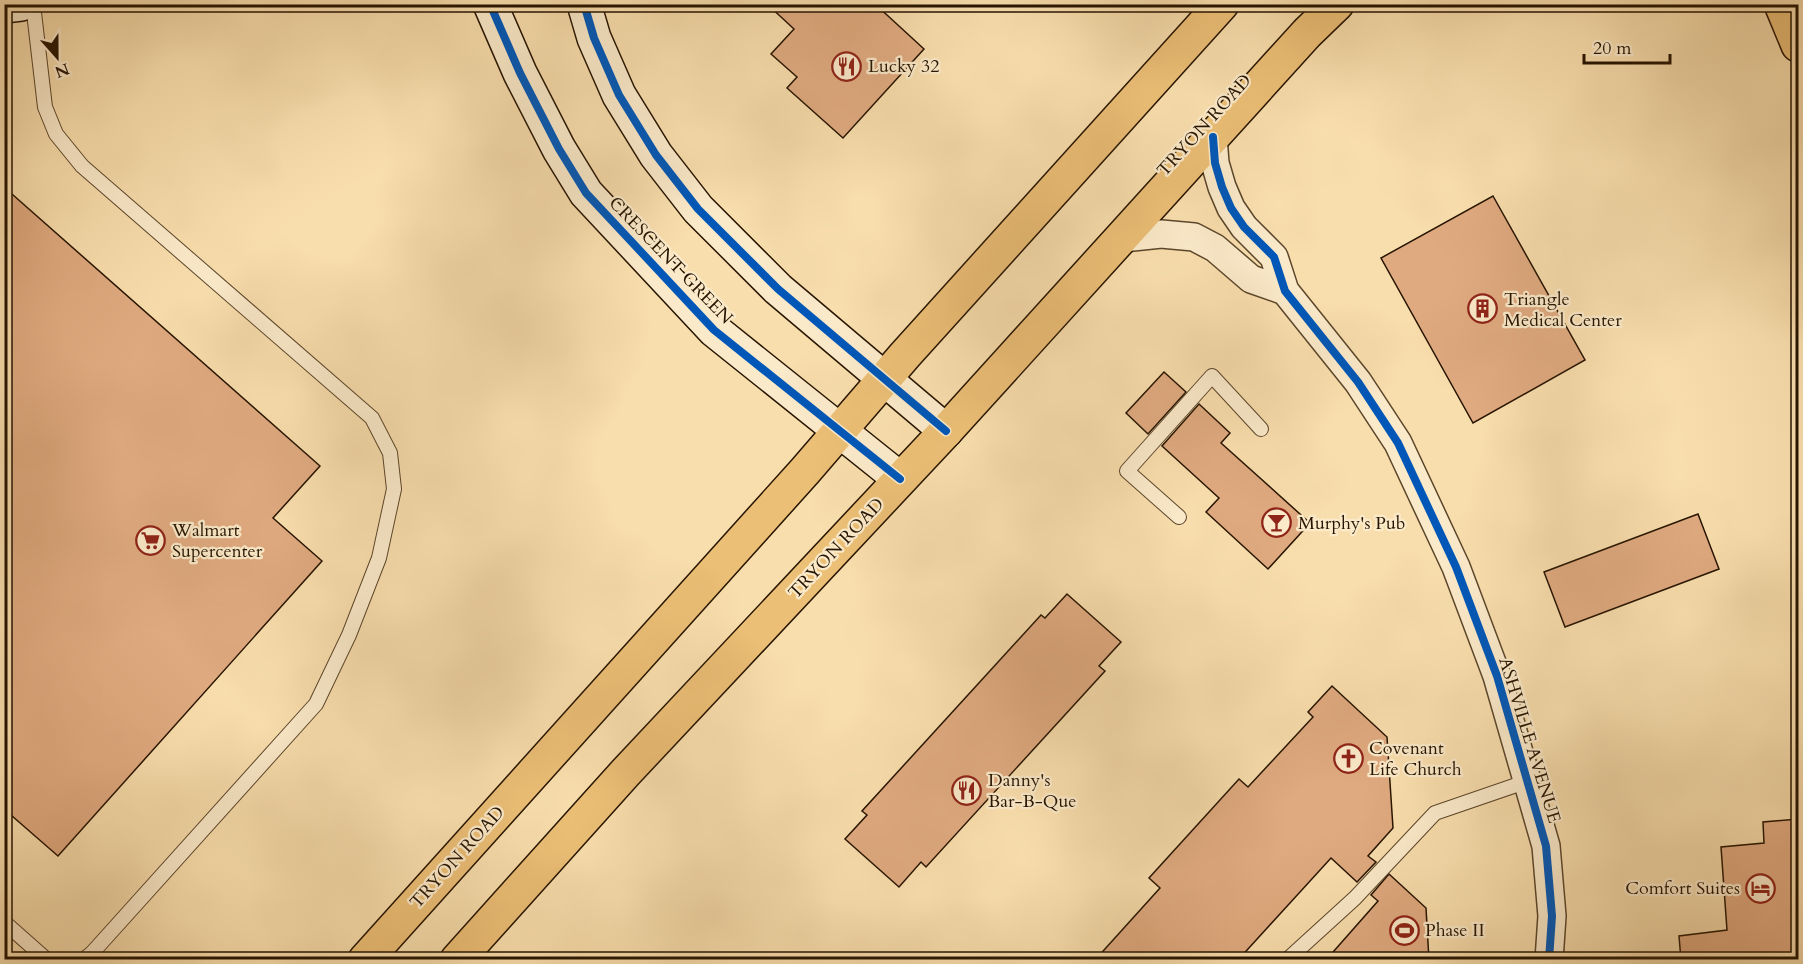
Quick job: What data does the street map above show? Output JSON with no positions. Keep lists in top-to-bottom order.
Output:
{
  "streets": {
    "main road": ["TRYON ROAD"],
    "street": ["CRESCENT GREEN", "ASHVILLE AVENUE"]
  },
  "crossings": [
    ["TRYON ROAD", "CRESCENT GREEN"],
    ["TRYON ROAD", "ASHVILLE AVENUE"]
  ],
  "places": {
    "restaurant": ["Lucky 32", "Danny's Bar-B-Que"],
    "building": ["Triangle Medical Center"],
    "bar": ["Murphy's Pub"],
    "supermarket": ["Walmart Supercenter"],
    "church": ["Covenant Life Church"],
    "hotel": ["Comfort Suites"],
    "sports": ["Phase II"]
  },
  "scale_bar": "20 m",
  "north": "bottom"
}
